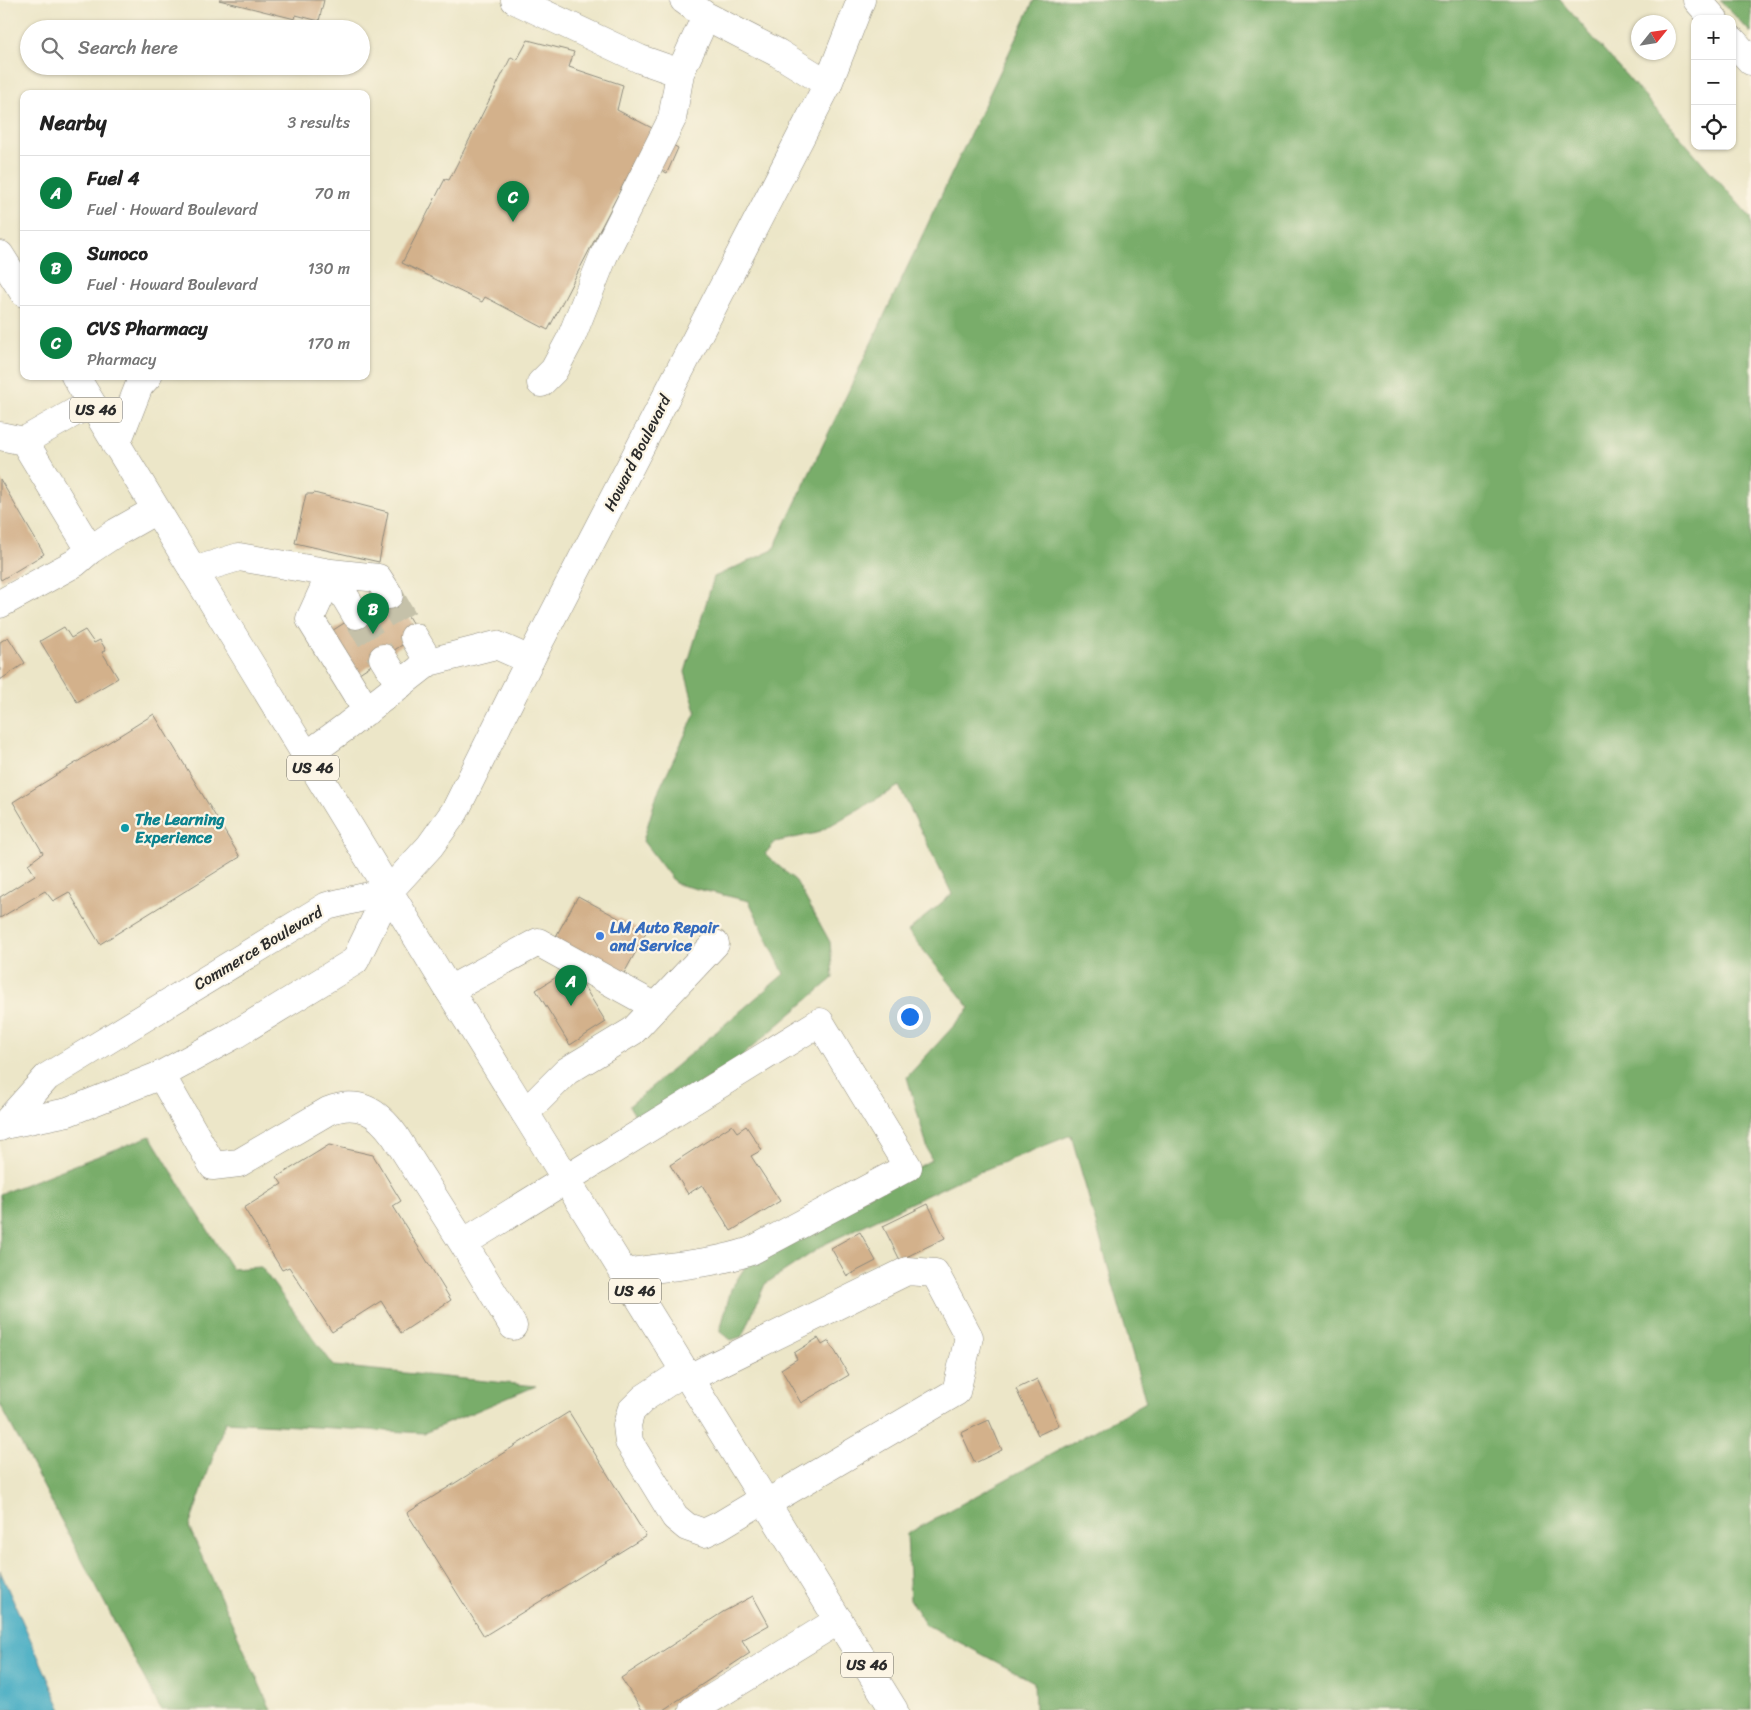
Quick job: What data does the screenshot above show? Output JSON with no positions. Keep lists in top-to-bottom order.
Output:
{
  "streets": {
    "main road": ["US 46", "Howard Boulevard", "Commerce Boulevard"]
  },
  "crossings": [
    ["US 46", "Howard Boulevard"],
    ["US 46", "Commerce Boulevard"],
    ["Howard Boulevard", "Commerce Boulevard"]
  ],
  "places": ["The Learning Experience", "LM Auto Repair and Service"],
  "north": "top right",
  "page": {
    "map_buttons": ["+", "−"],
    "search": "Search here",
    "heading": ["Nearby", "3 results"],
    "list": [
      {
        "mark": "A",
        "name": "Fuel 4",
        "note": "Fuel · Howard Boulevard",
        "value": "70 m"
      },
      {
        "mark": "B",
        "name": "Sunoco",
        "note": "Fuel · Howard Boulevard",
        "value": "130 m"
      },
      {
        "mark": "C",
        "name": "CVS Pharmacy",
        "note": "Pharmacy",
        "value": "170 m"
      }
    ],
    "pins": ["C", "B", "A"]
  }
}
